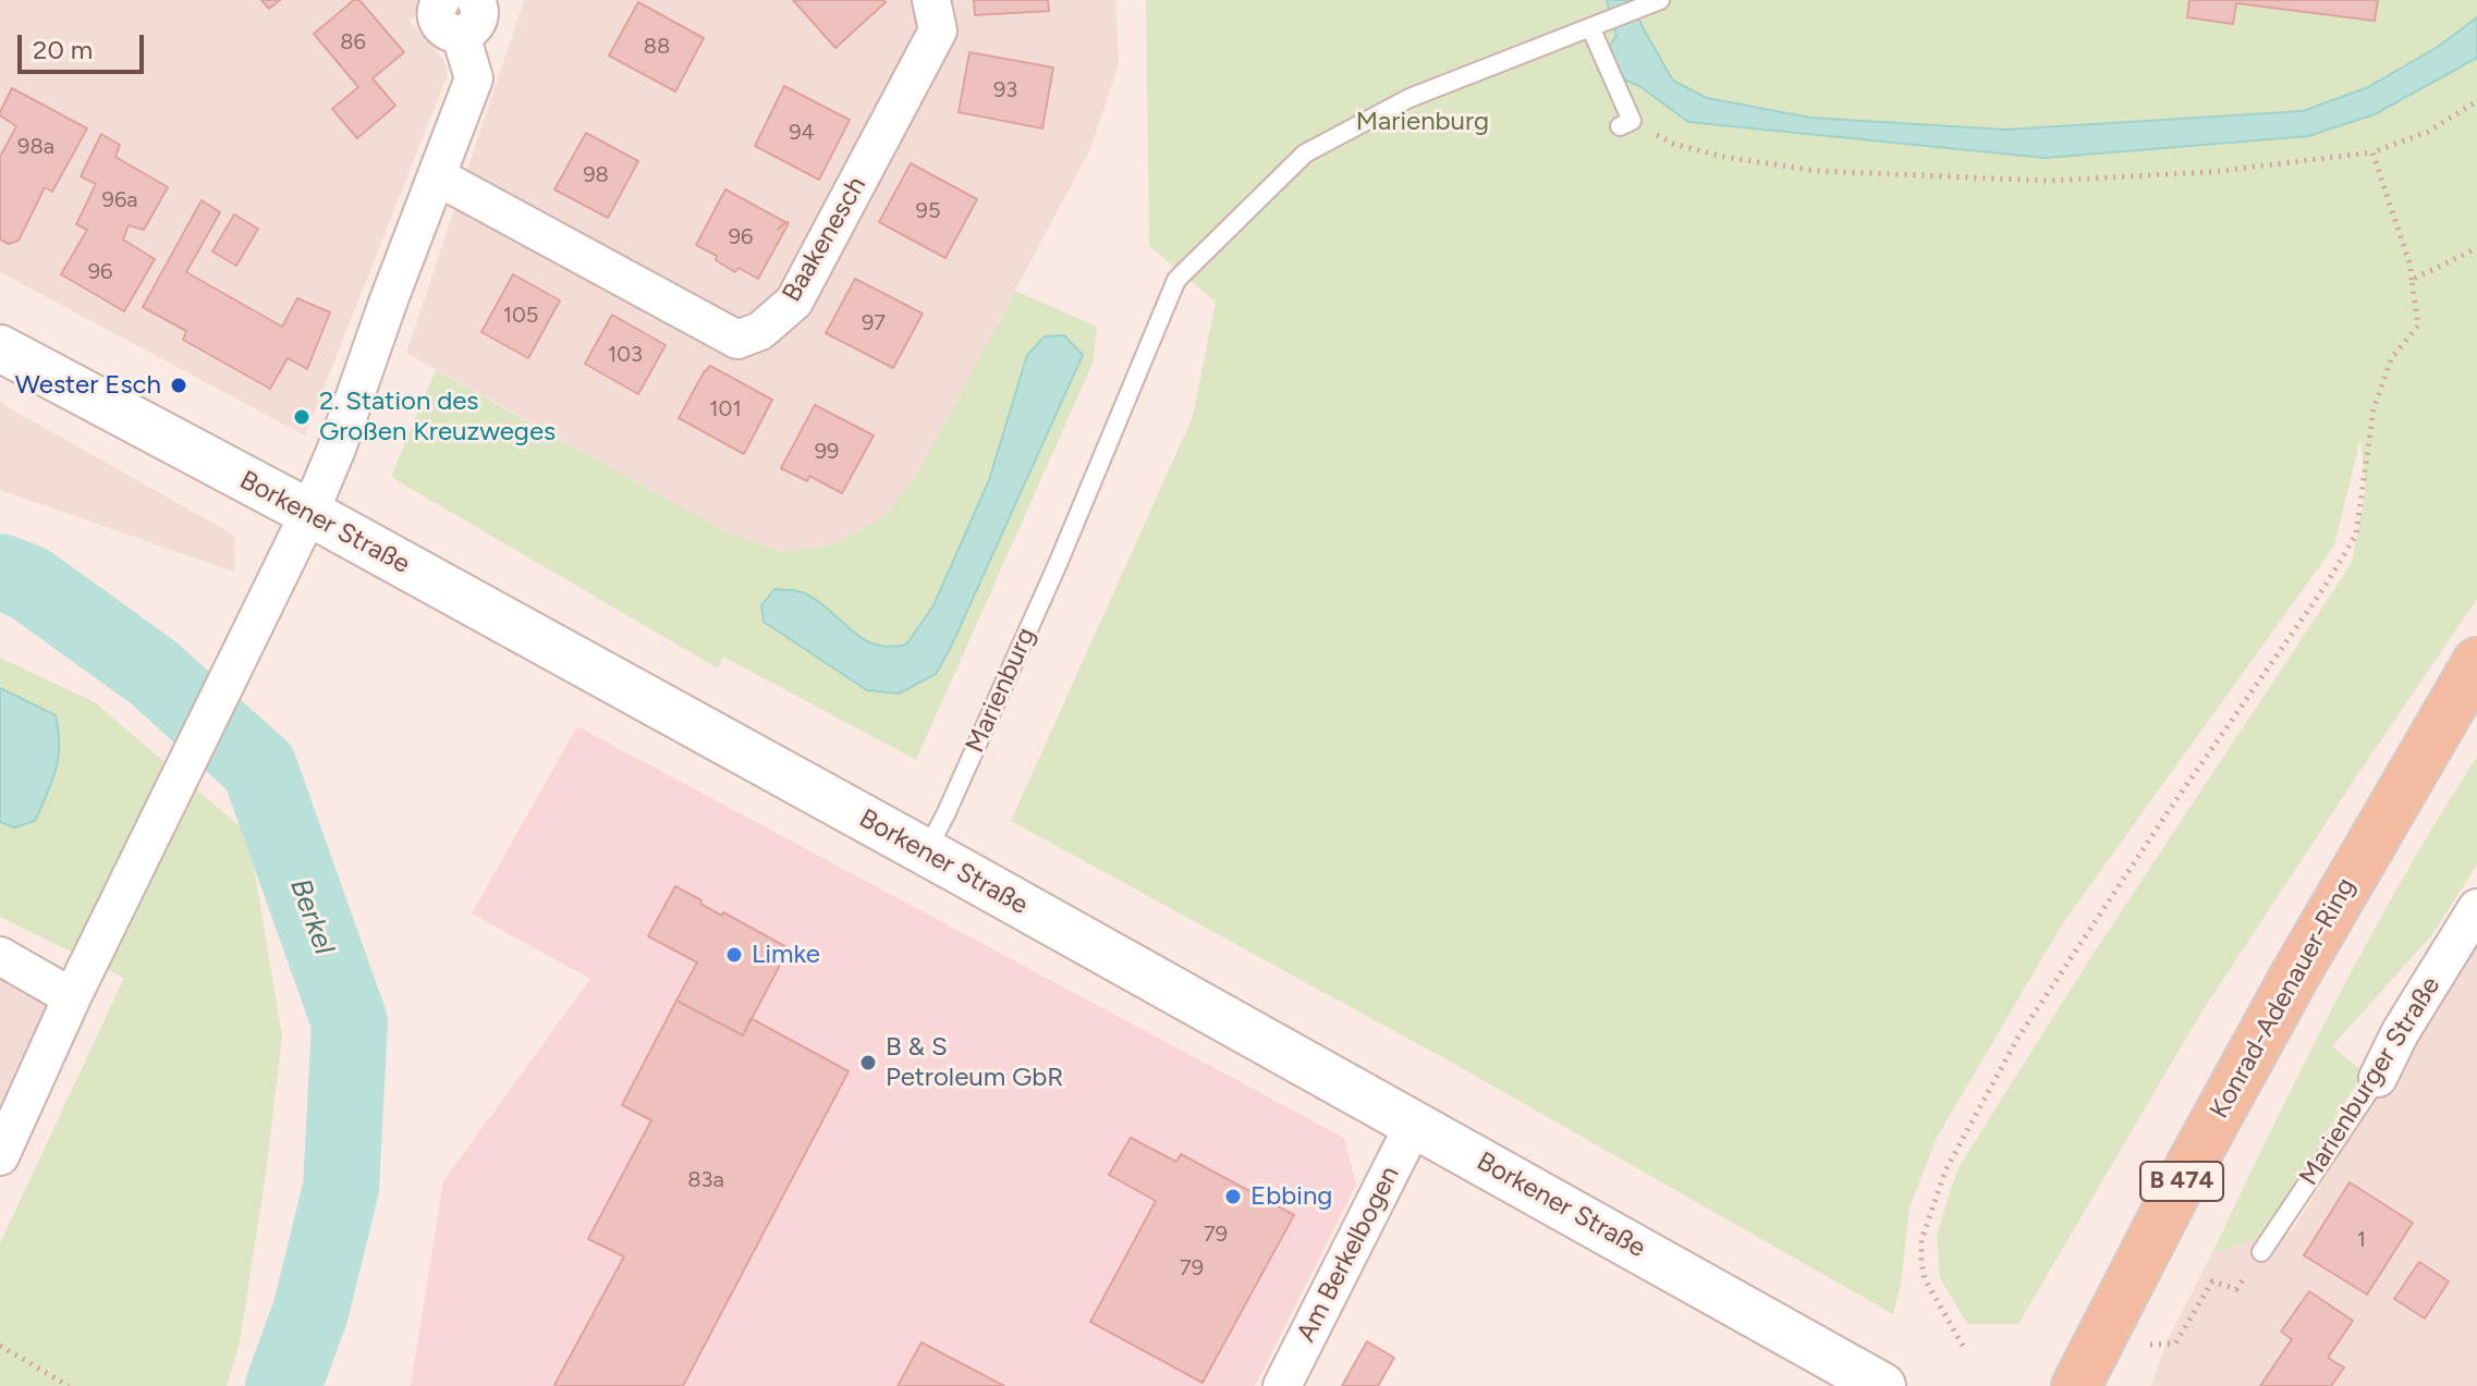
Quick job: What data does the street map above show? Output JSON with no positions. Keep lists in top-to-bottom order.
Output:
{
  "streets": {
    "main road": ["Konrad-Adenauer-Ring", "B 474"],
    "street": [
      "Baakenesch",
      "Borkener Straße",
      "Marienburger Straße",
      "Am Berkelbogen"
    ],
    "lane": ["Marienburg"]
  },
  "crossings": [
    ["Borkener Straße", "Marienburg"],
    ["Borkener Straße", "Am Berkelbogen"]
  ],
  "water": ["Berkel"],
  "parks": ["Marienburg"],
  "places": [
    "Wester Esch",
    "2. Station des Großen Kreuzweges",
    "Limke",
    "B & S Petroleum GbR",
    "Ebbing"
  ],
  "house_numbers": [
    "86",
    "88",
    "93",
    "94",
    "98a",
    "98",
    "96a",
    "95",
    "96",
    "96",
    "105",
    "97",
    "103",
    "101",
    "99",
    "83a",
    "79",
    "1",
    "79"
  ],
  "scale_bar": "20 m"
}
